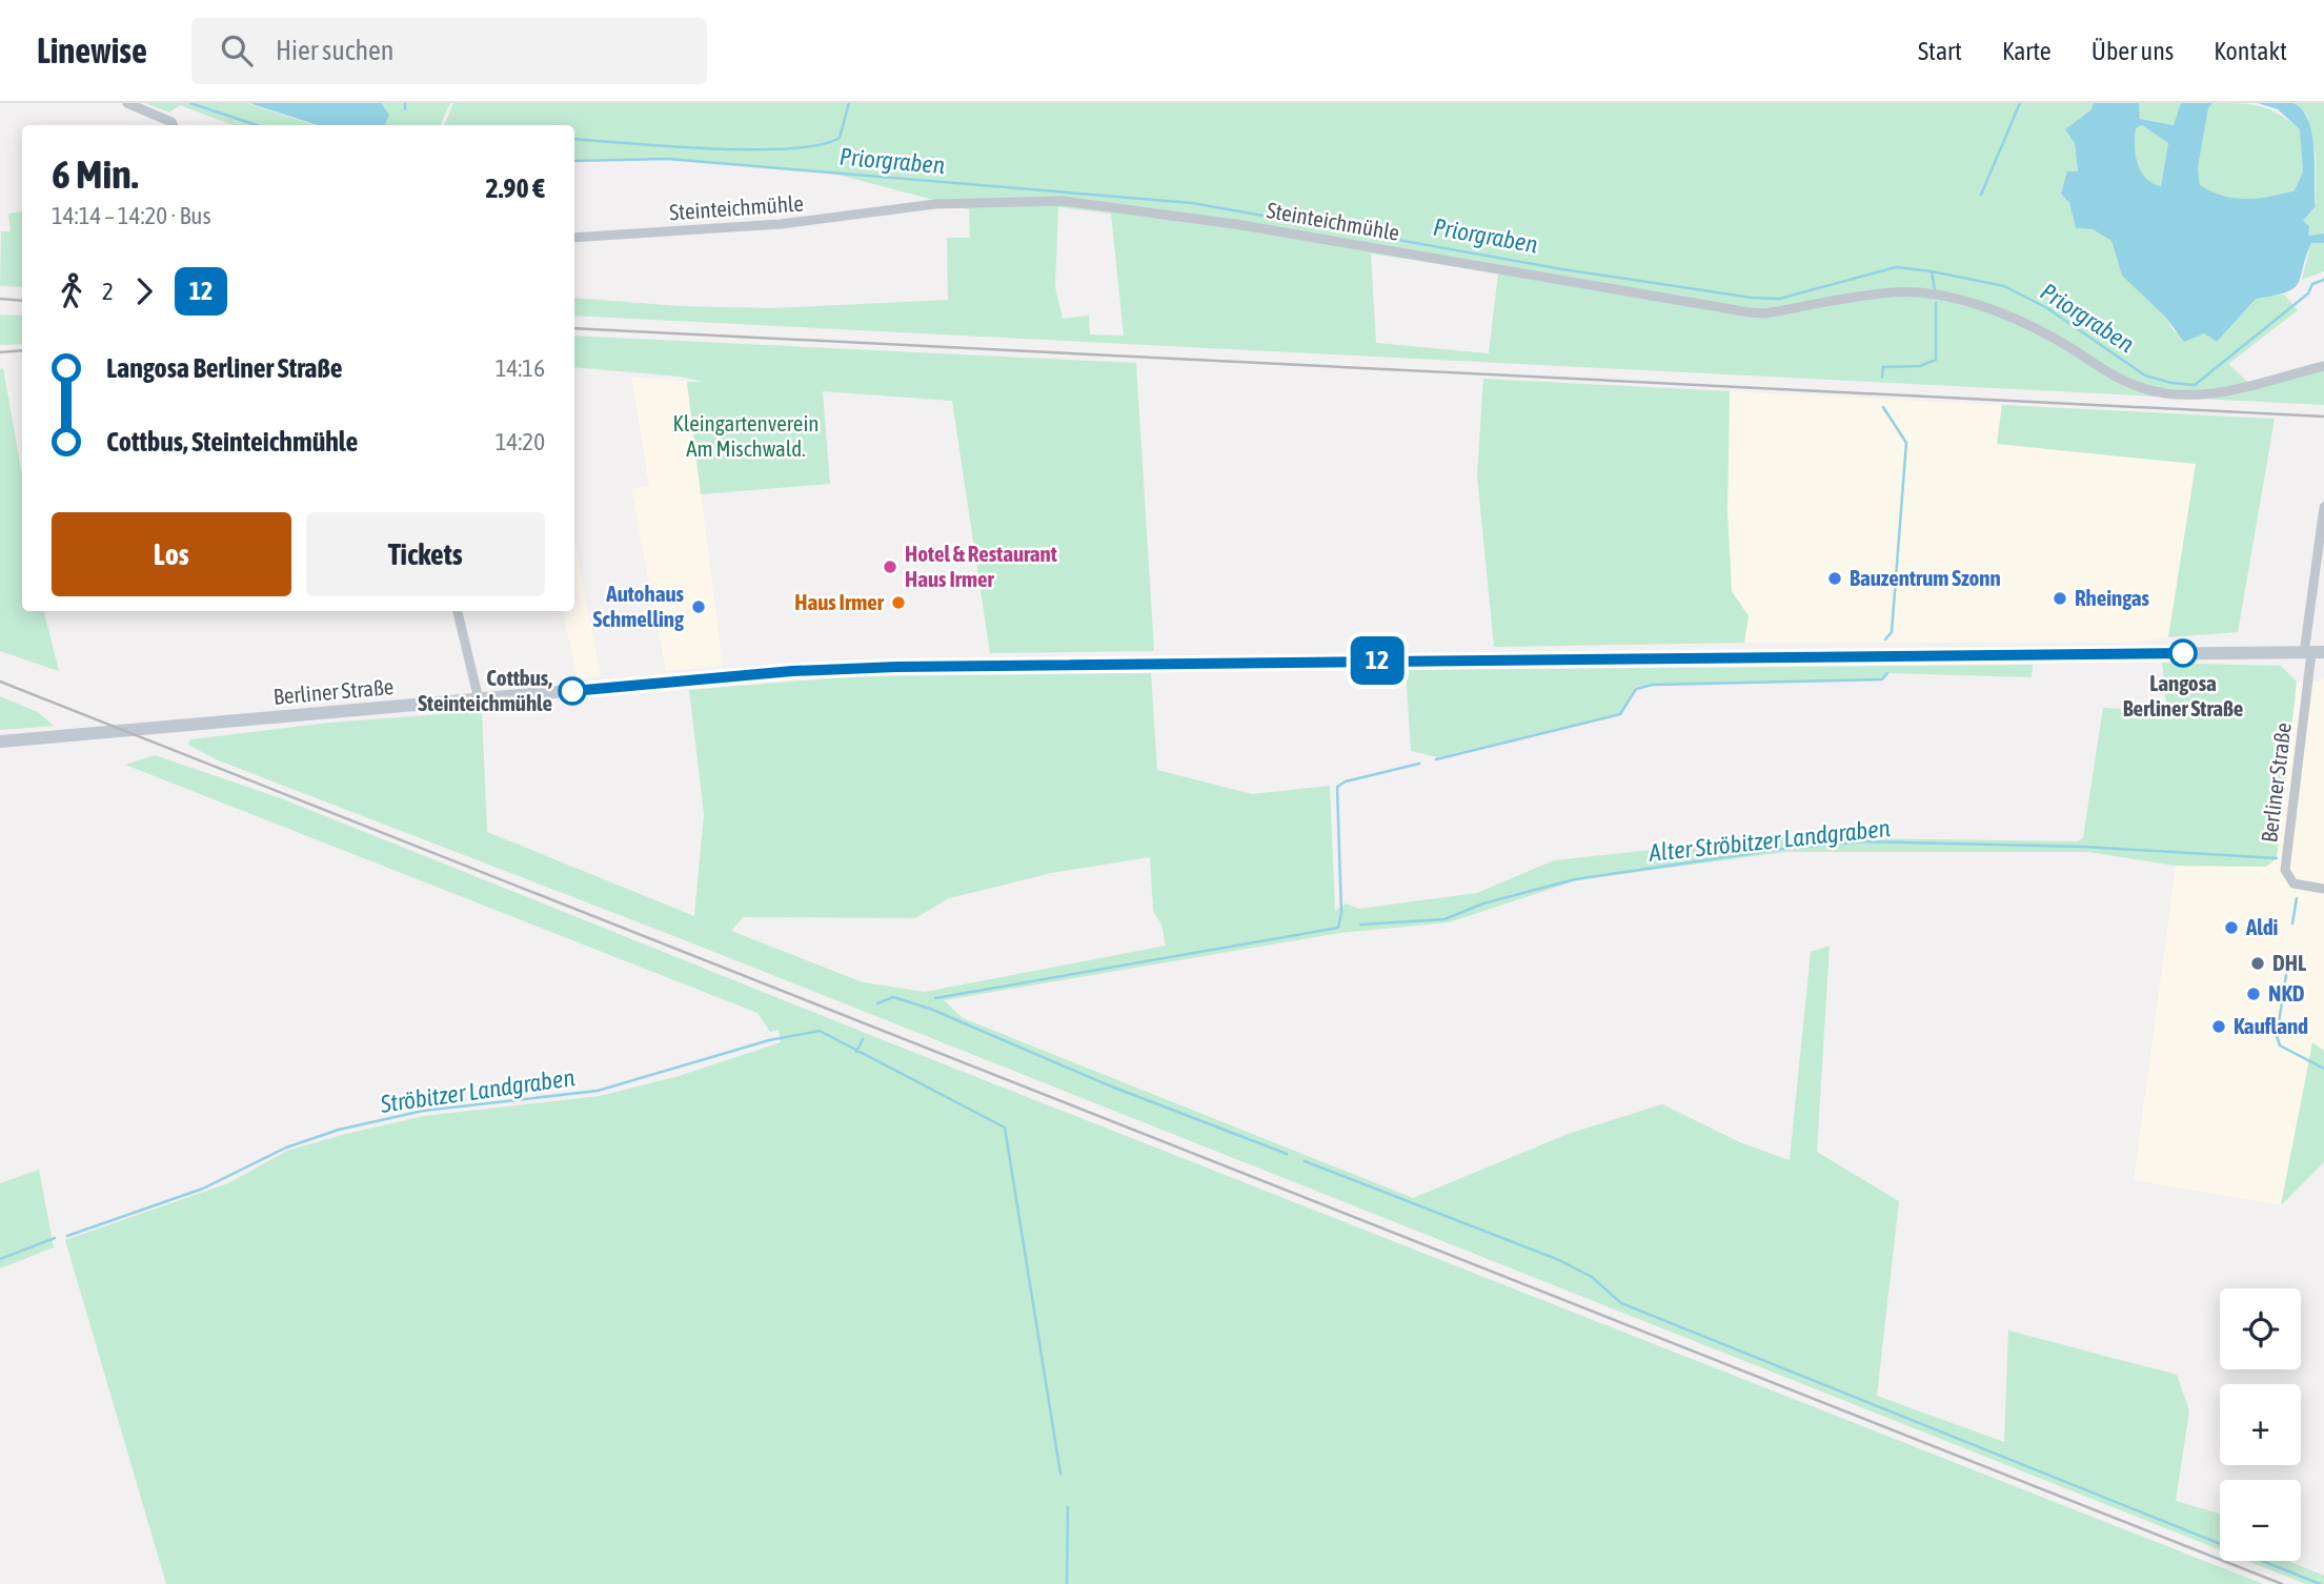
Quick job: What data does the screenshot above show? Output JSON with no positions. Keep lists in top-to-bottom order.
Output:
{
  "streets": {
    "main road": ["Berliner Straße"],
    "street": ["Steinteichmühle"]
  },
  "water": ["Priorgraben", "Alter Ströbitzer Landgraben", "Ströbitzer Landgraben"],
  "parks": ["Kleingartenverein Am Mischwald."],
  "places": [
    "Hotel & Restaurant Haus Irmer",
    "Bauzentrum Szonn",
    "Rheingas",
    "Haus Irmer",
    "Autohaus Schmelling",
    "Langosa Berliner Straße",
    "Cottbus, Steinteichmühle",
    "Aldi",
    "DHL",
    "NKD",
    "Kaufland"
  ],
  "lines": ["bus line 12"],
  "page": {
    "header": "Linewise",
    "search": "Hier suchen",
    "nav": [
      "Start",
      "Karte",
      "Über uns",
      "Kontakt"
    ],
    "on_map": "12",
    "heading": ["6 Min.", "14:14 – 14:20 · Bus", "2.90 €"],
    "legs": ["2", "12"],
    "list": [
      {
        "name": "Langosa Berliner Straße",
        "value": "14:16"
      },
      {
        "name": "Cottbus, Steinteichmühle",
        "value": "14:20"
      }
    ],
    "buttons": ["Los", "Tickets"],
    "map_buttons": ["+", "−"]
  }
}
